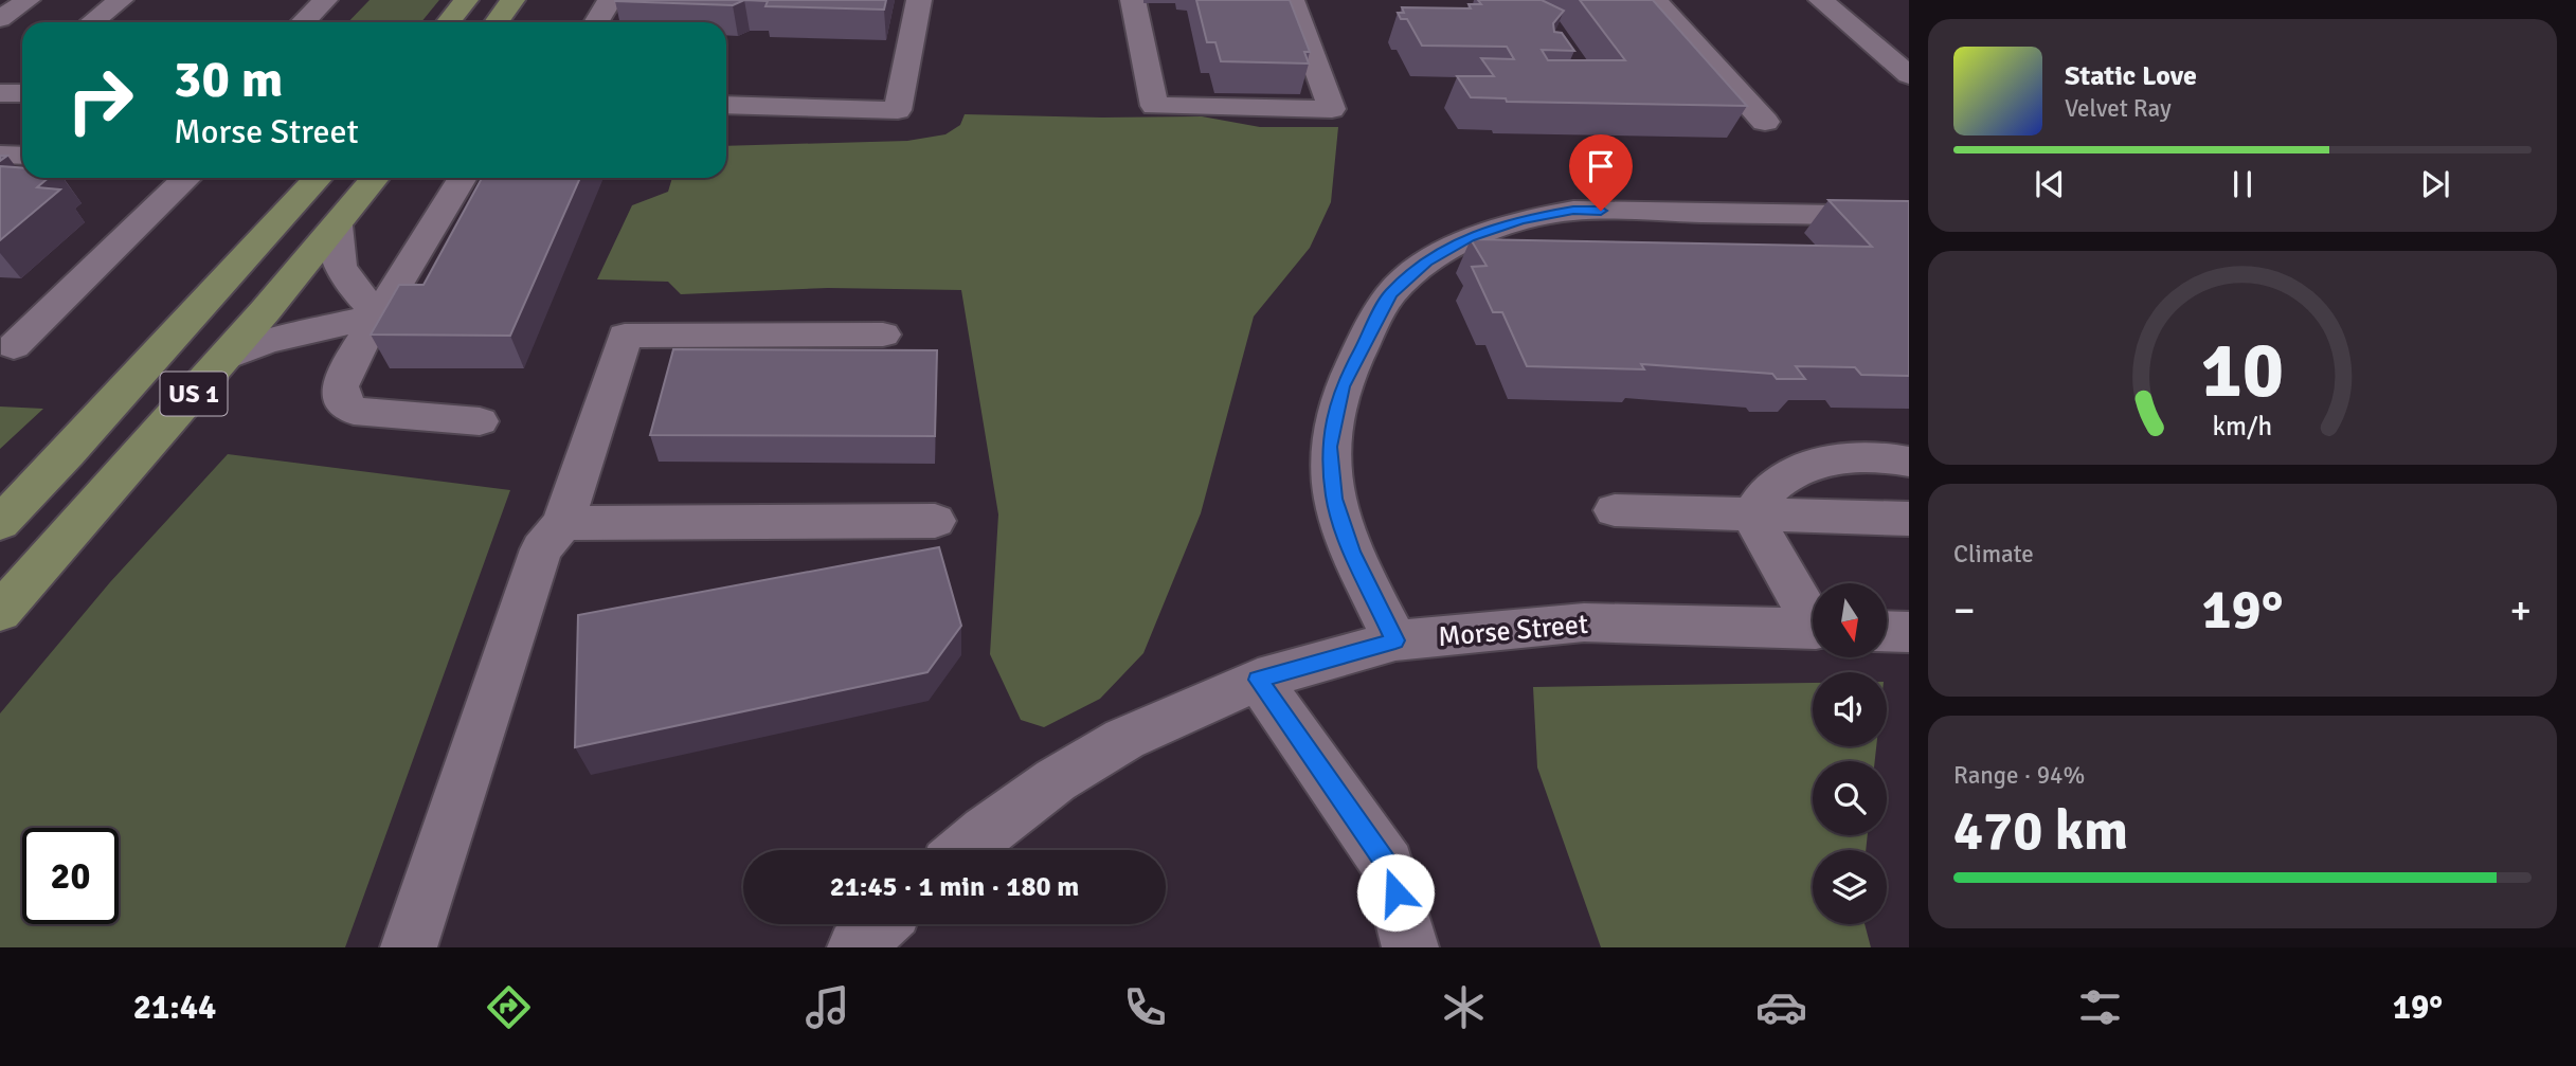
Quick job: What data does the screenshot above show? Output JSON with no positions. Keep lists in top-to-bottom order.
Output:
{
  "streets": {
    "main road": ["US 1"],
    "street": ["Morse Street"]
  },
  "north": "bottom",
  "page": {
    "turn": ["30 m", "Morse Street"],
    "song": ["Static Love", "Velvet Ray"],
    "tile": [
      "Climate",
      ["Range · 94%", "470 km"]
    ],
    "heat": ["−", "19°", "+"],
    "limit": "20",
    "trip": "21:45 · 1 min · 180 m",
    "tabs": ["21:44", "19°"],
    "gauge": ["10", "km/h"]
  }
}
